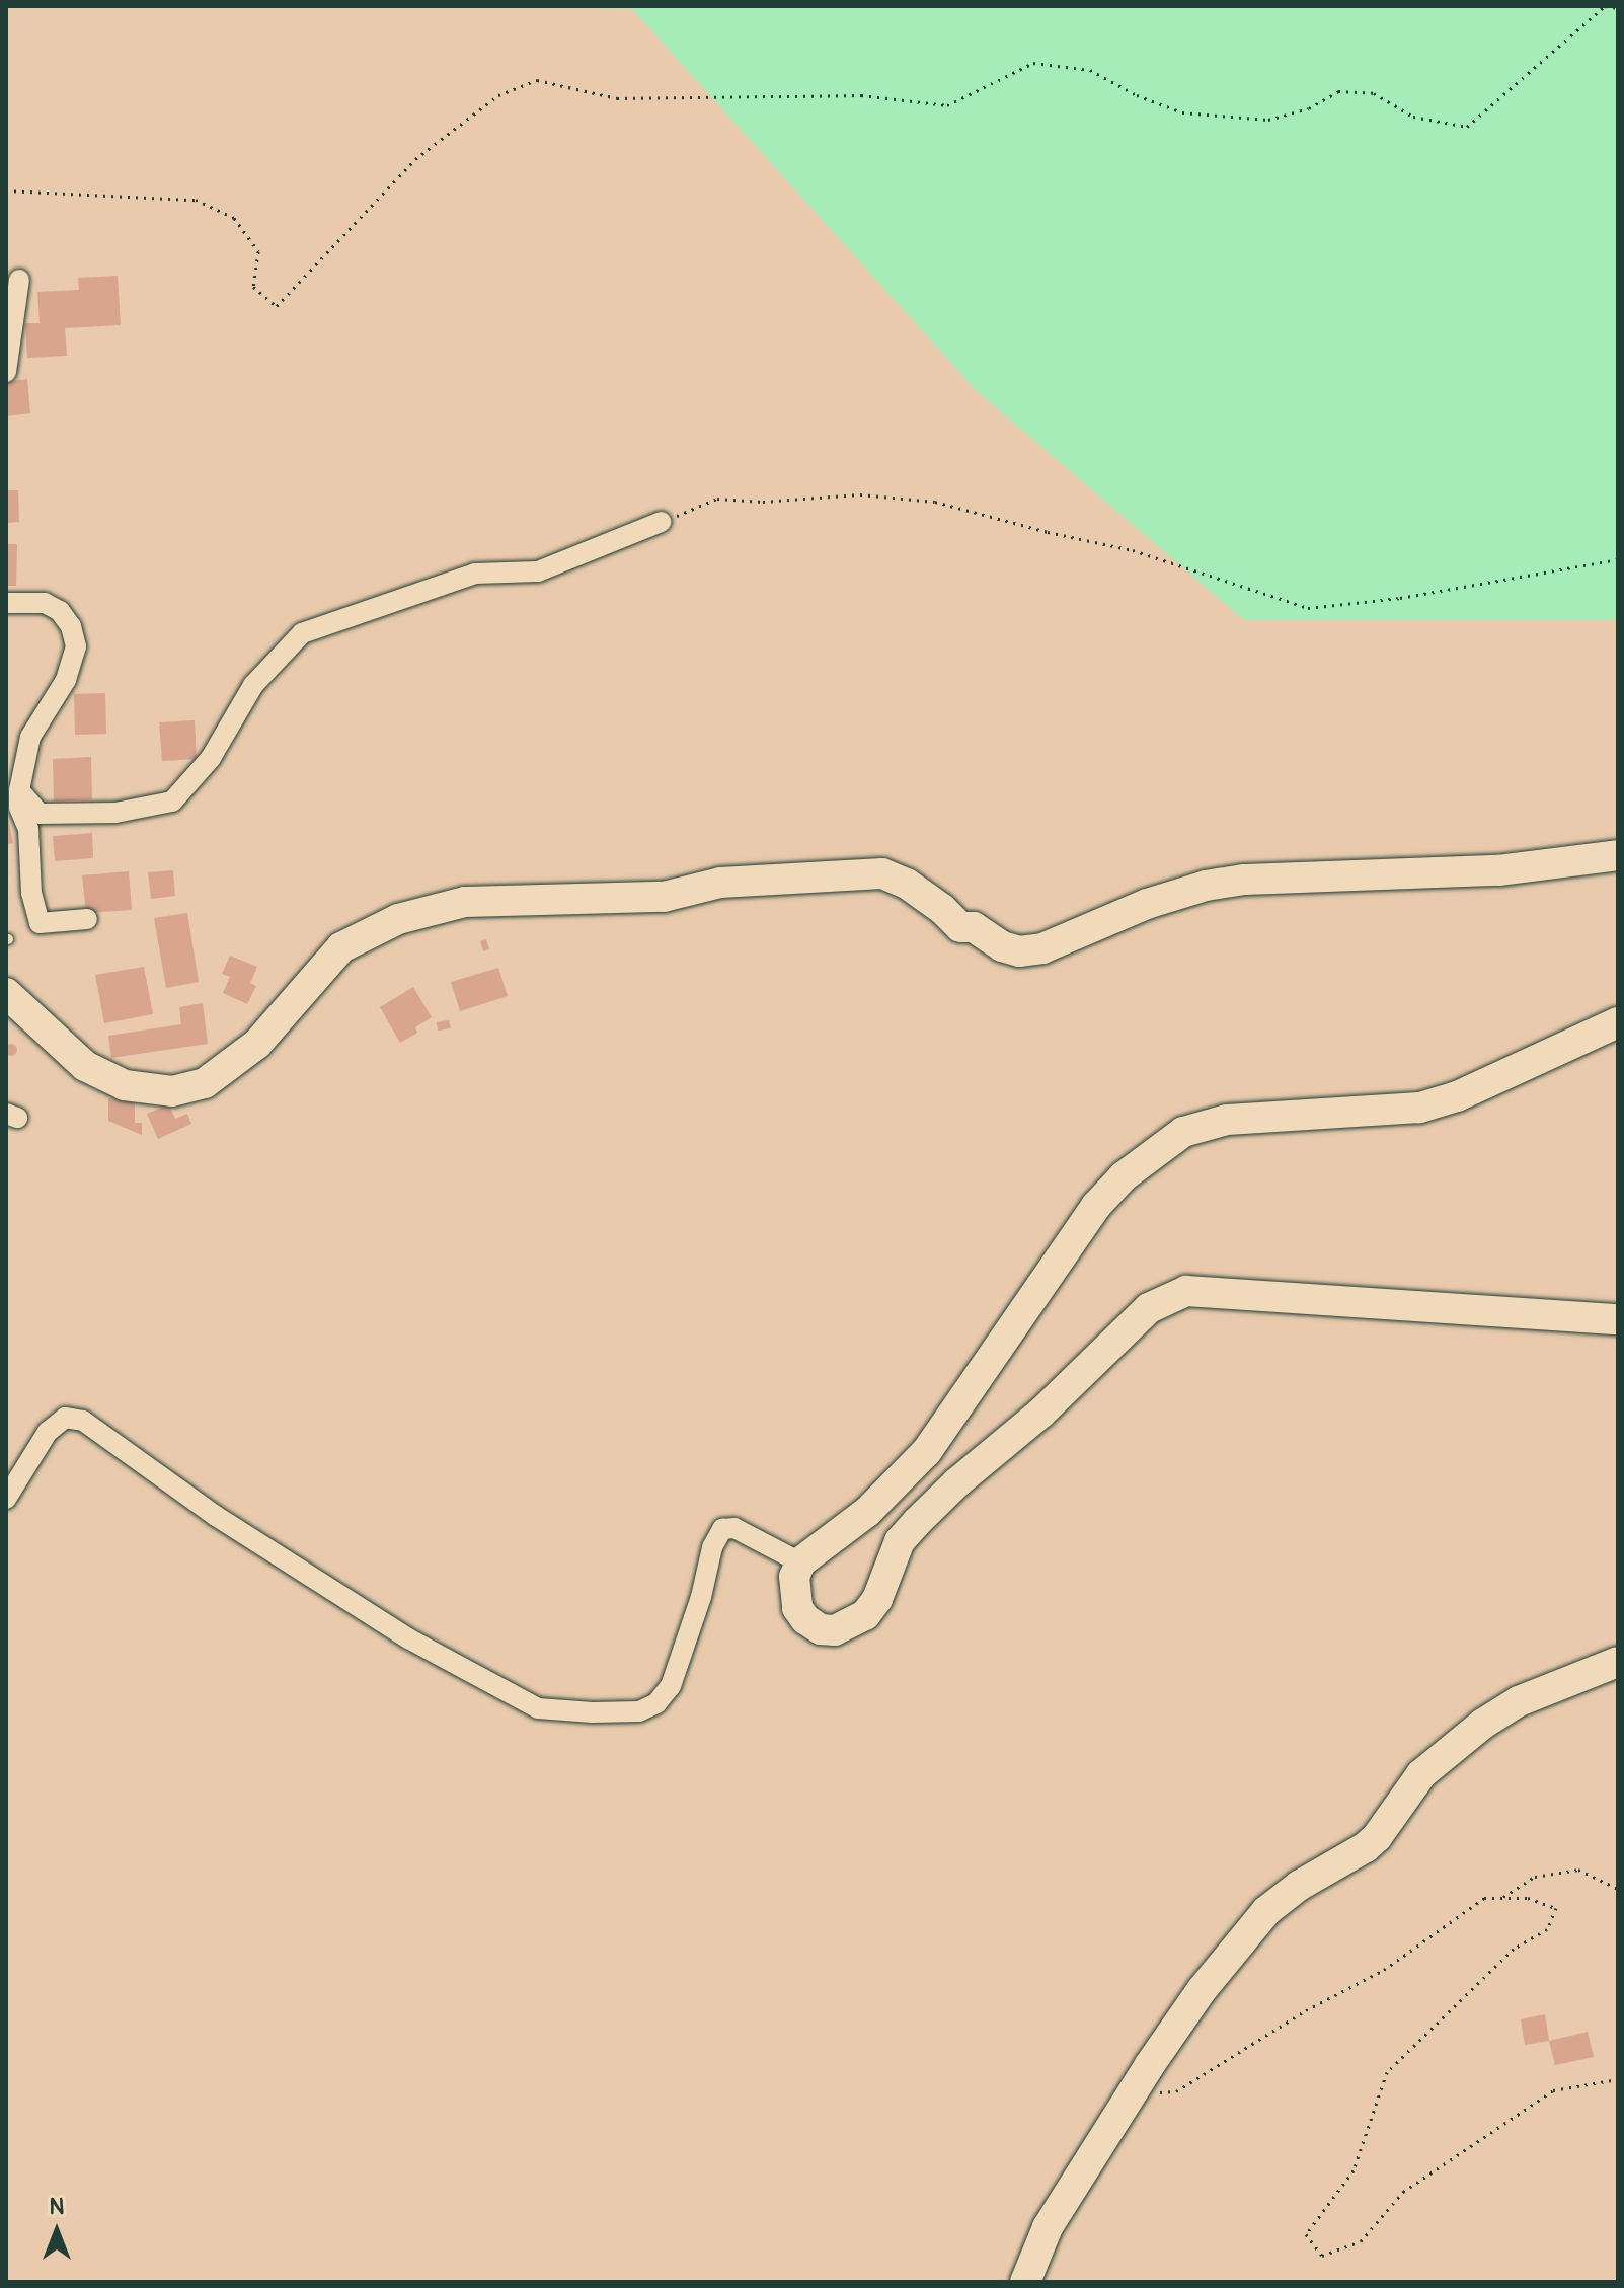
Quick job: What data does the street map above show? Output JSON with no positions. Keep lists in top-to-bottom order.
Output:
{
  "north": "top"
}
